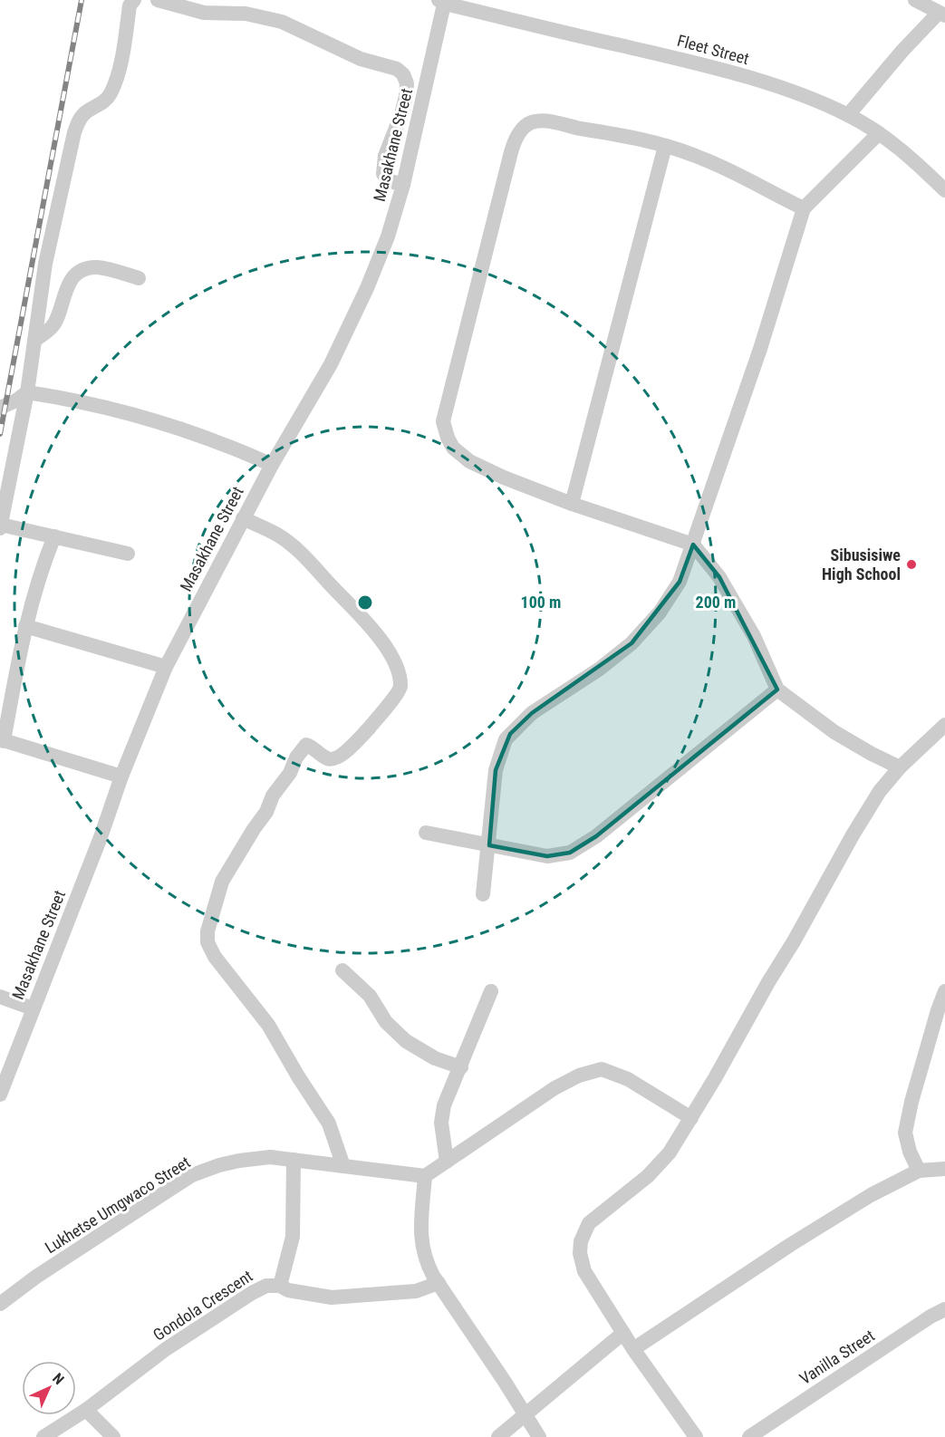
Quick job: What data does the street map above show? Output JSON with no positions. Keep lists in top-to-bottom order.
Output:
{
  "streets": {
    "street": [
      "Fleet Street",
      "Masakhane Street",
      "Lukhetse Umgwaco Street",
      "Gondola Crescent",
      "Vanilla Street"
    ]
  },
  "crossings": [
    ["Fleet Street", "Masakhane Street"],
    ["Lukhetse Umgwaco Street", "Gondola Crescent"]
  ],
  "places": ["Sibusisiwe High School"],
  "north": "top right",
  "rings": ["100 m", "200 m"]
}
